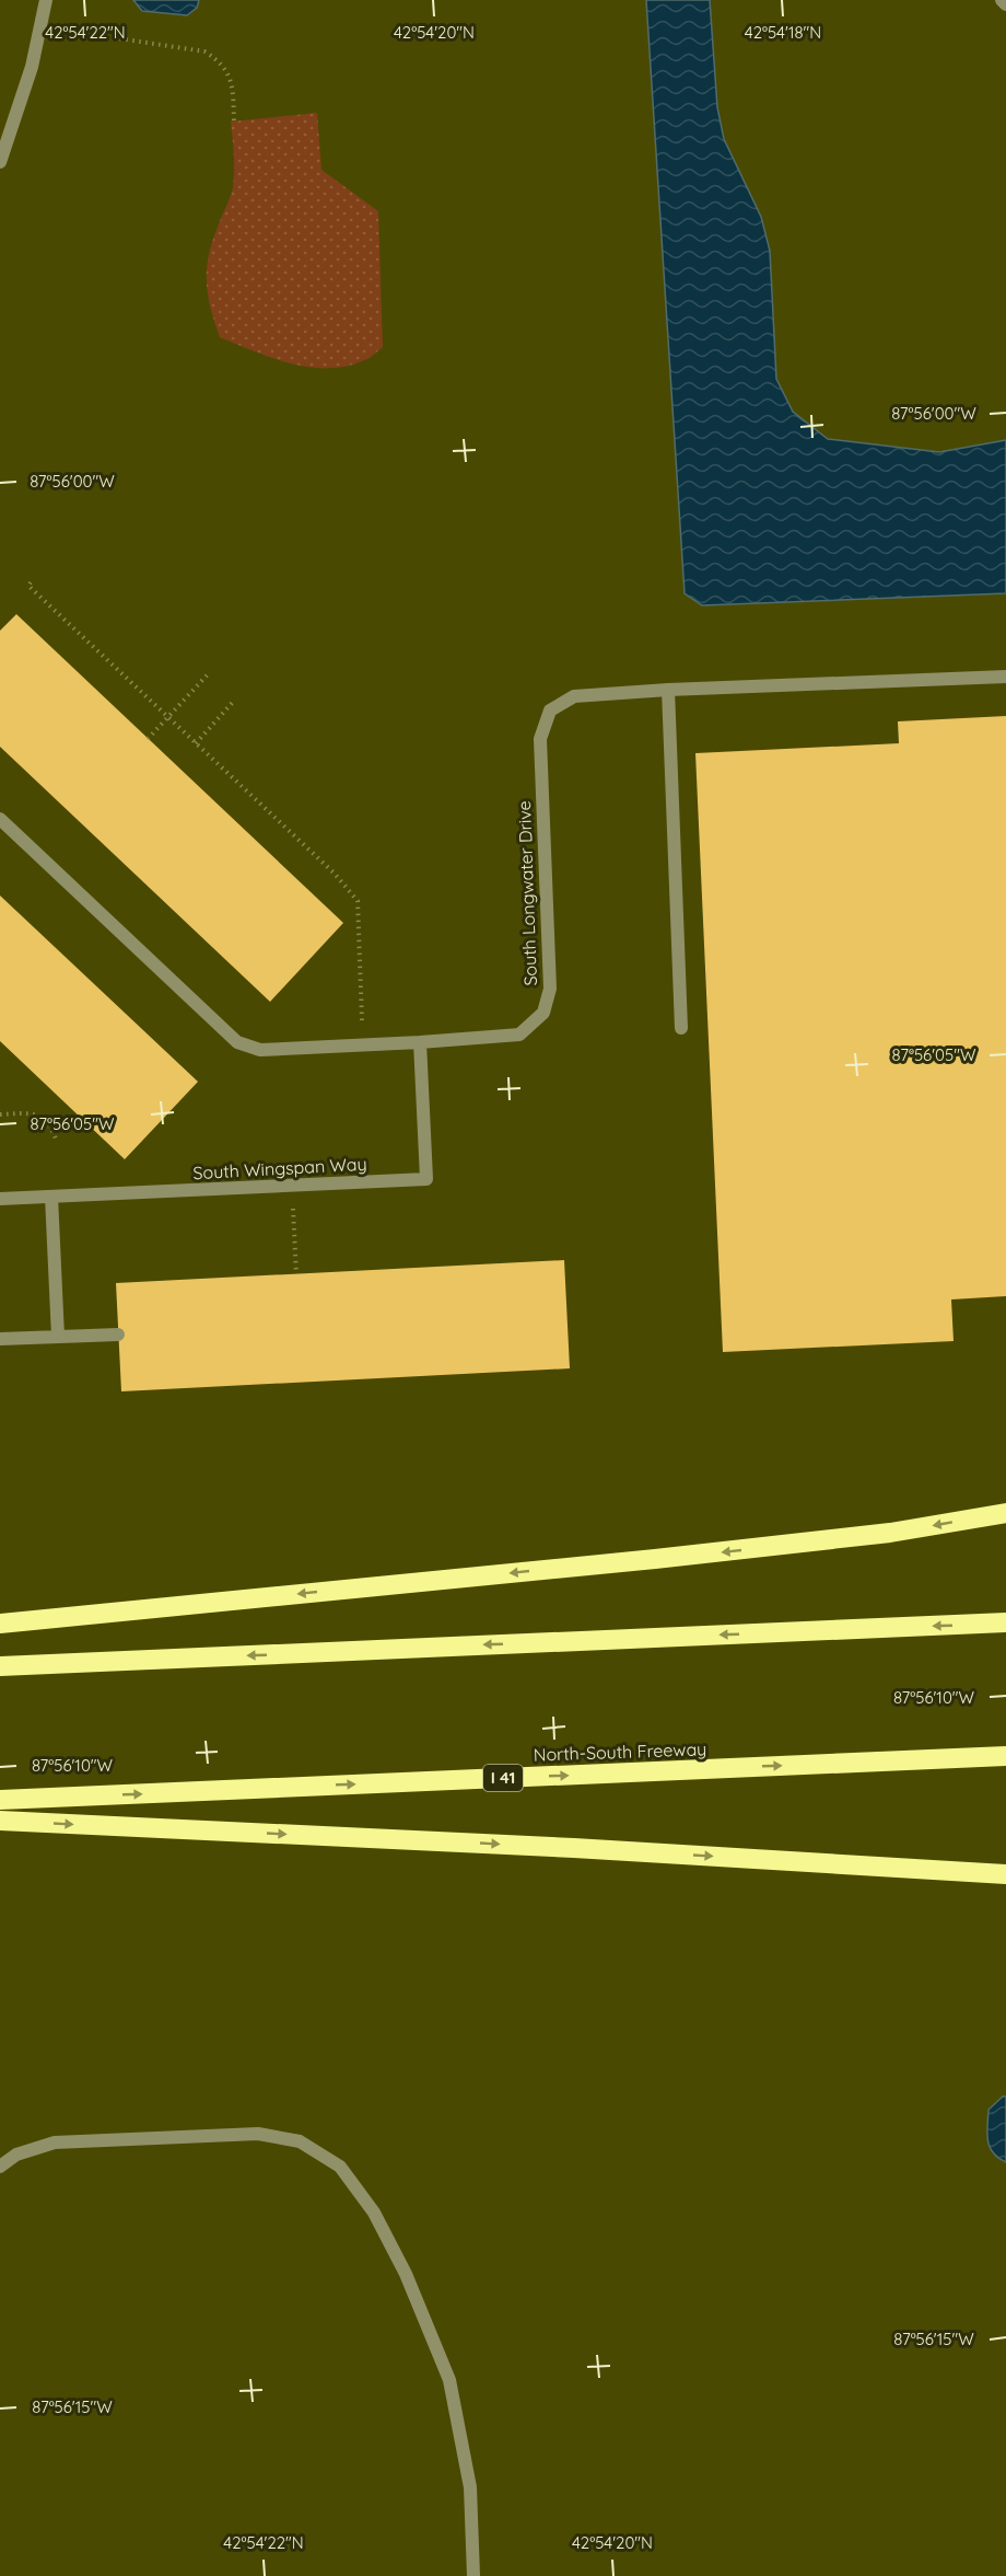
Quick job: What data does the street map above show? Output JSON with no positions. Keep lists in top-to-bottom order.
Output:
{
  "streets": {
    "highway": ["North-South Freeway", "I 41"],
    "street": ["South Longwater Drive", "South Wingspan Way"]
  },
  "crossings": [
    ["South Longwater Drive", "South Wingspan Way"]
  ],
  "coordinates": [
    "42°54'22\"N",
    "42°54'20\"N",
    "42°54'18\"N",
    "87°56'00\"W",
    "87°56'05\"W",
    "87°56'10\"W",
    "87°56'15\"W"
  ]
}
